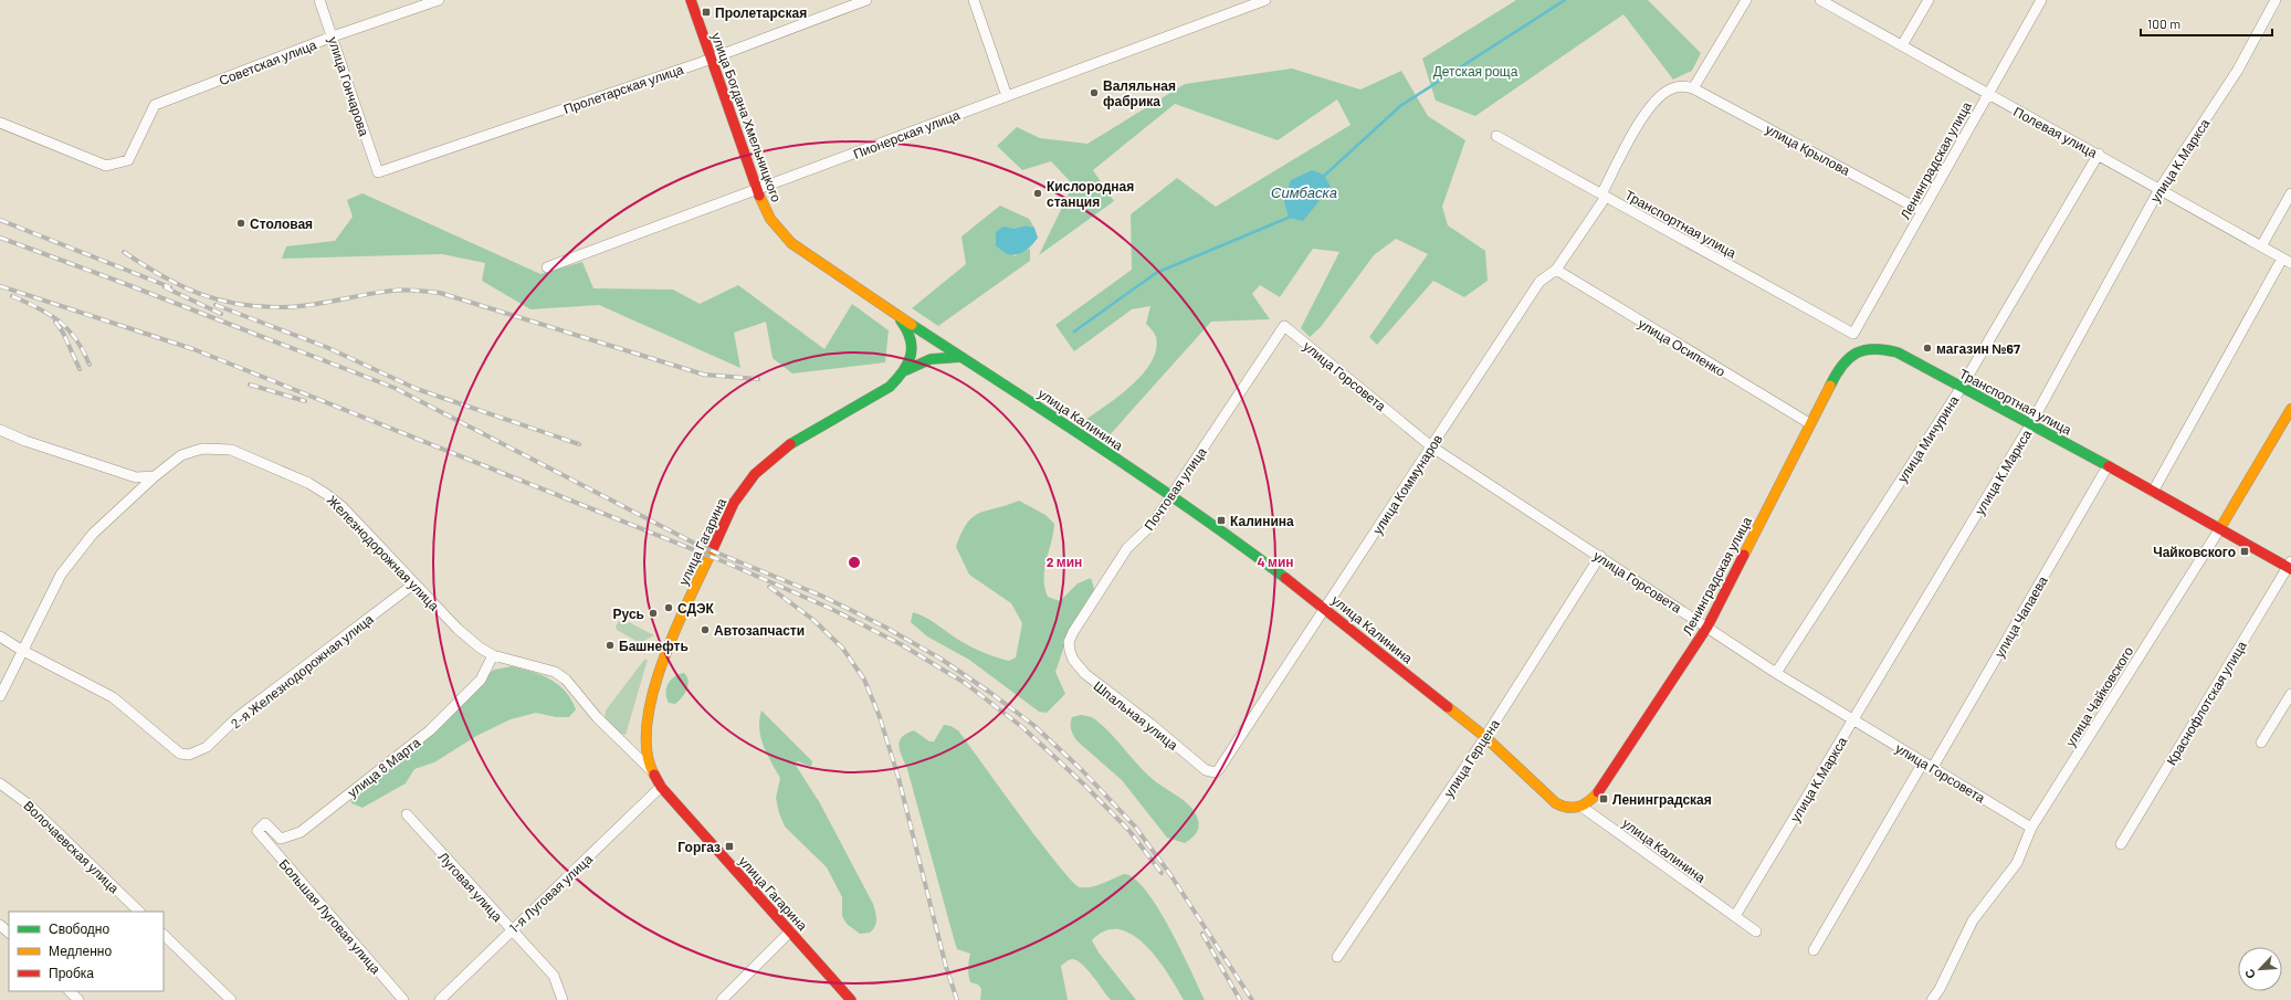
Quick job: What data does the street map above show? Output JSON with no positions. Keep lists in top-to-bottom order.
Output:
{
  "streets": {
    "street": [
      "Советская улица",
      "улица Гончарова",
      "Пролетарская улица",
      "улица Богдана Хмельницкого",
      "Полевая улица",
      "Пионерская улица",
      "улица Крылова",
      "Ленинградская улица",
      "улица К.Маркса",
      "Транспортная улица",
      "улица Осипенко",
      "улица Горсовета",
      "улица Калинина",
      "улица Мичурина",
      "улица Коммунаров",
      "Почтовая улица",
      "улица Гагарина",
      "Железнодорожная улица",
      "улица Чапаева",
      "2-я Железнодорожная улица",
      "улица Чайковского",
      "Краснофлотская улица",
      "Шпальная улица",
      "улица Герцена",
      "улица 8 Марта",
      "Волочаевская улица",
      "Луговая улица",
      "1-я Луговая улица",
      "Большая Луговая улица"
    ]
  },
  "crossings": [
    ["Советская улица", "улица Гончарова"],
    ["улица Гончарова", "Пролетарская улица"],
    ["Пролетарская улица", "улица Богдана Хмельницкого"],
    ["улица Богдана Хмельницкого", "Пионерская улица"],
    ["улица Богдана Хмельницкого", "улица Калинина"],
    ["улица Богдана Хмельницкого", "улица Гагарина"],
    ["Полевая улица", "Ленинградская улица"],
    ["Полевая улица", "улица К.Маркса"],
    ["Полевая улица", "улица Мичурина"],
    ["улица Крылова", "Ленинградская улица"],
    ["улица Крылова", "улица Коммунаров"],
    ["Ленинградская улица", "Транспортная улица"],
    ["Ленинградская улица", "улица Осипенко"],
    ["Ленинградская улица", "улица Горсовета"],
    ["Ленинградская улица", "улица Калинина"],
    ["улица К.Маркса", "Транспортная улица"],
    ["улица К.Маркса", "улица Горсовета"],
    ["улица К.Маркса", "улица Калинина"],
    ["Транспортная улица", "улица Мичурина"],
    ["Транспортная улица", "улица Коммунаров"],
    ["Транспортная улица", "улица Чапаева"],
    ["Транспортная улица", "улица Чайковского"],
    ["Транспортная улица", "Краснофлотская улица"],
    ["улица Осипенко", "улица Коммунаров"],
    ["улица Горсовета", "улица Мичурина"],
    ["улица Горсовета", "улица Коммунаров"],
    ["улица Горсовета", "Почтовая улица"],
    ["улица Горсовета", "улица Чапаева"],
    ["улица Горсовета", "улица Чайковского"],
    ["улица Горсовета", "улица Герцена"],
    ["улица Калинина", "улица Коммунаров"],
    ["улица Калинина", "Почтовая улица"],
    ["улица Калинина", "улица Гагарина"],
    ["улица Калинина", "улица Герцена"],
    ["улица Коммунаров", "Шпальная улица"],
    ["Почтовая улица", "Шпальная улица"],
    ["улица Гагарина", "Железнодорожная улица"],
    ["улица Гагарина", "1-я Луговая улица"],
    ["Железнодорожная улица", "2-я Железнодорожная улица"],
    ["Железнодорожная улица", "улица 8 Марта"],
    ["улица 8 Марта", "Большая Луговая улица"],
    ["Луговая улица", "1-я Луговая улица"]
  ],
  "water": ["Симбаска"],
  "parks": ["Детская роща"],
  "places": {
    "transit": [
      "Пролетарская",
      "Калинина",
      "Чайковского",
      "Ленинградская",
      "Горгаз"
    ],
    "other": [
      "Валяльная фабрика",
      "Кислородная станция",
      "Столовая",
      "магазин №67",
      "СДЭК",
      "Русь",
      "Автозапчасти",
      "Башнефть"
    ]
  },
  "legend": ["Свободно", "Медленно", "Пробка"],
  "scale_bar": "100 m",
  "north": "bottom left",
  "rings": ["2 мин", "4 мин"]
}
